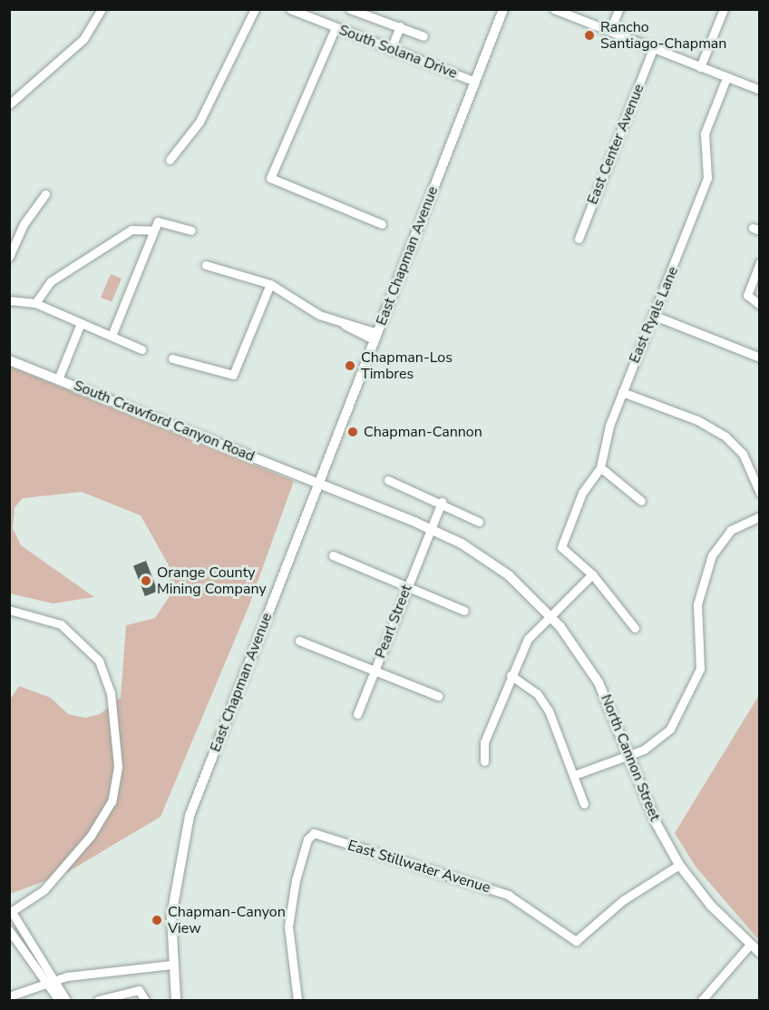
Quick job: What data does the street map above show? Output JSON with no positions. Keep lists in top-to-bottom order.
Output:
{
  "streets": {
    "main road": ["East Chapman Avenue", "South Crawford Canyon Road", "North Cannon Street"],
    "street": [
      "South Solana Drive",
      "East Center Avenue",
      "East Ryals Lane",
      "Pearl Street",
      "East Stillwater Avenue"
    ]
  },
  "crossings": [
    ["South Solana Drive", "East Chapman Avenue"],
    ["East Chapman Avenue", "South Crawford Canyon Road"],
    ["East Chapman Avenue", "North Cannon Street"],
    ["South Crawford Canyon Road", "North Cannon Street"],
    ["Pearl Street", "North Cannon Street"],
    ["North Cannon Street", "East Stillwater Avenue"]
  ],
  "places": [
    "Rancho Santiago-Chapman",
    "Chapman-Los Timbres",
    "Chapman-Cannon",
    "Orange County Mining Company",
    "Chapman-Canyon View"
  ]
}
